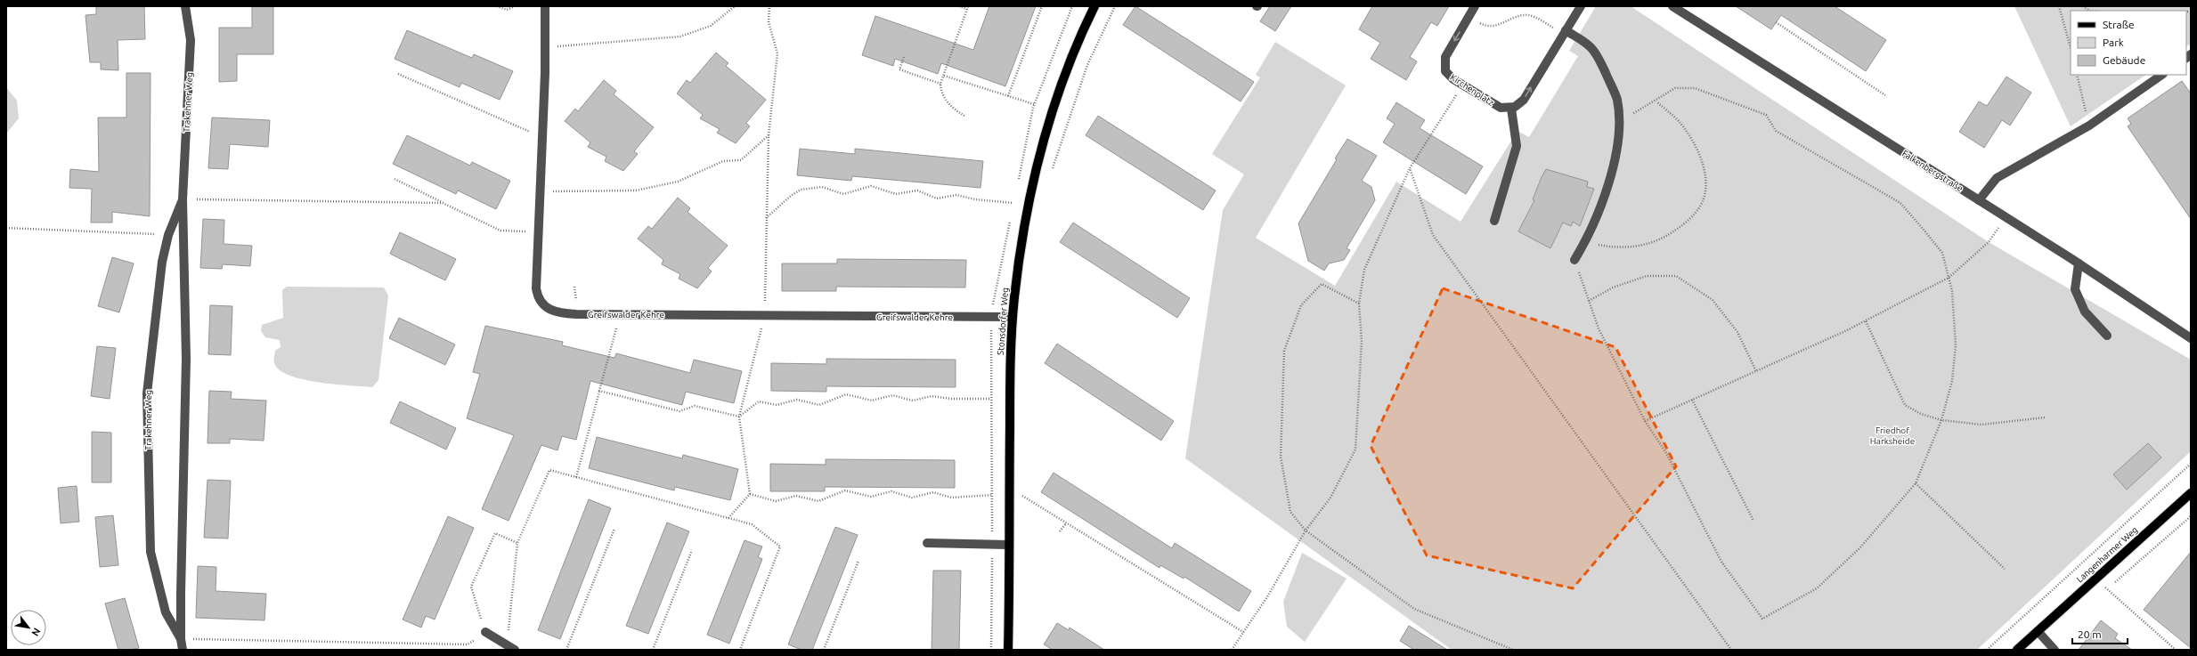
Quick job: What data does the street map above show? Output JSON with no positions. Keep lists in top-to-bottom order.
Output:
{
  "streets": {
    "main road": ["Stonsdorfer Weg", "Langenharmer Weg"],
    "street": [
      "Kirchenplatz",
      "Trakehner Weg",
      "Falkenbergstraße",
      "Greifswalder Kehre"
    ]
  },
  "crossings": [
    ["Greifswalder Kehre", "Stonsdorfer Weg"]
  ],
  "one_way": ["Kirchenplatz"],
  "parks": ["Friedhof Harksheide"],
  "legend": ["Straße", "Park", "Gebäude"],
  "scale_bar": "20 m",
  "north": "bottom right"
}
